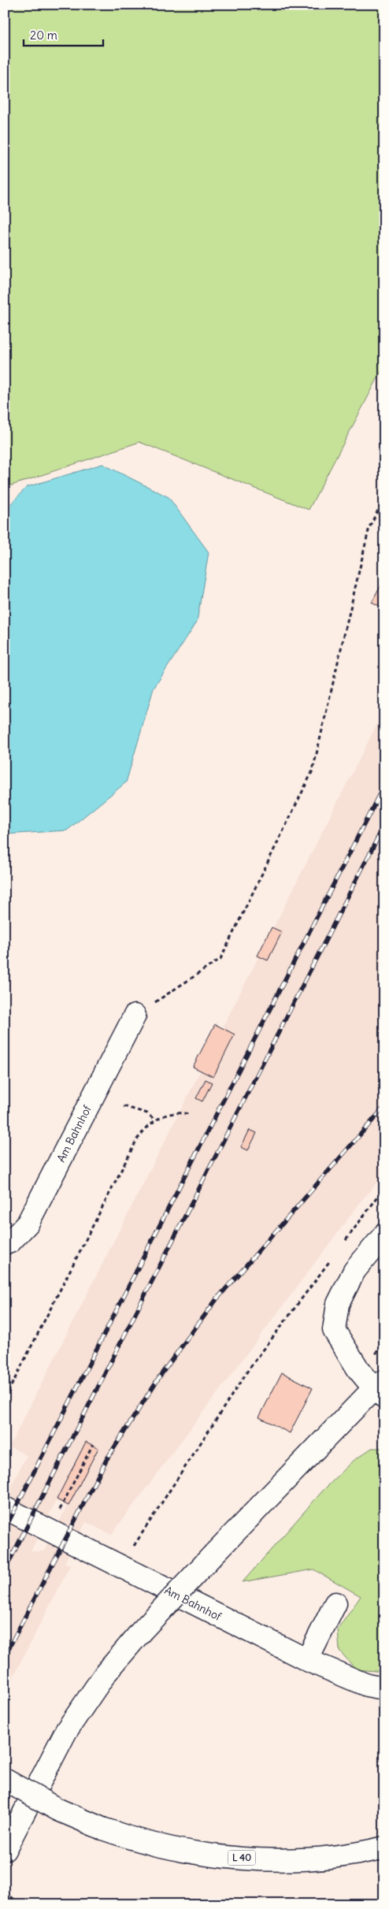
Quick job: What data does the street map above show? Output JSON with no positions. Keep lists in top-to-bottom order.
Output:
{
  "streets": {
    "main road": ["Am Bahnhof", "L 40"]
  },
  "scale_bar": "20 m"
}
